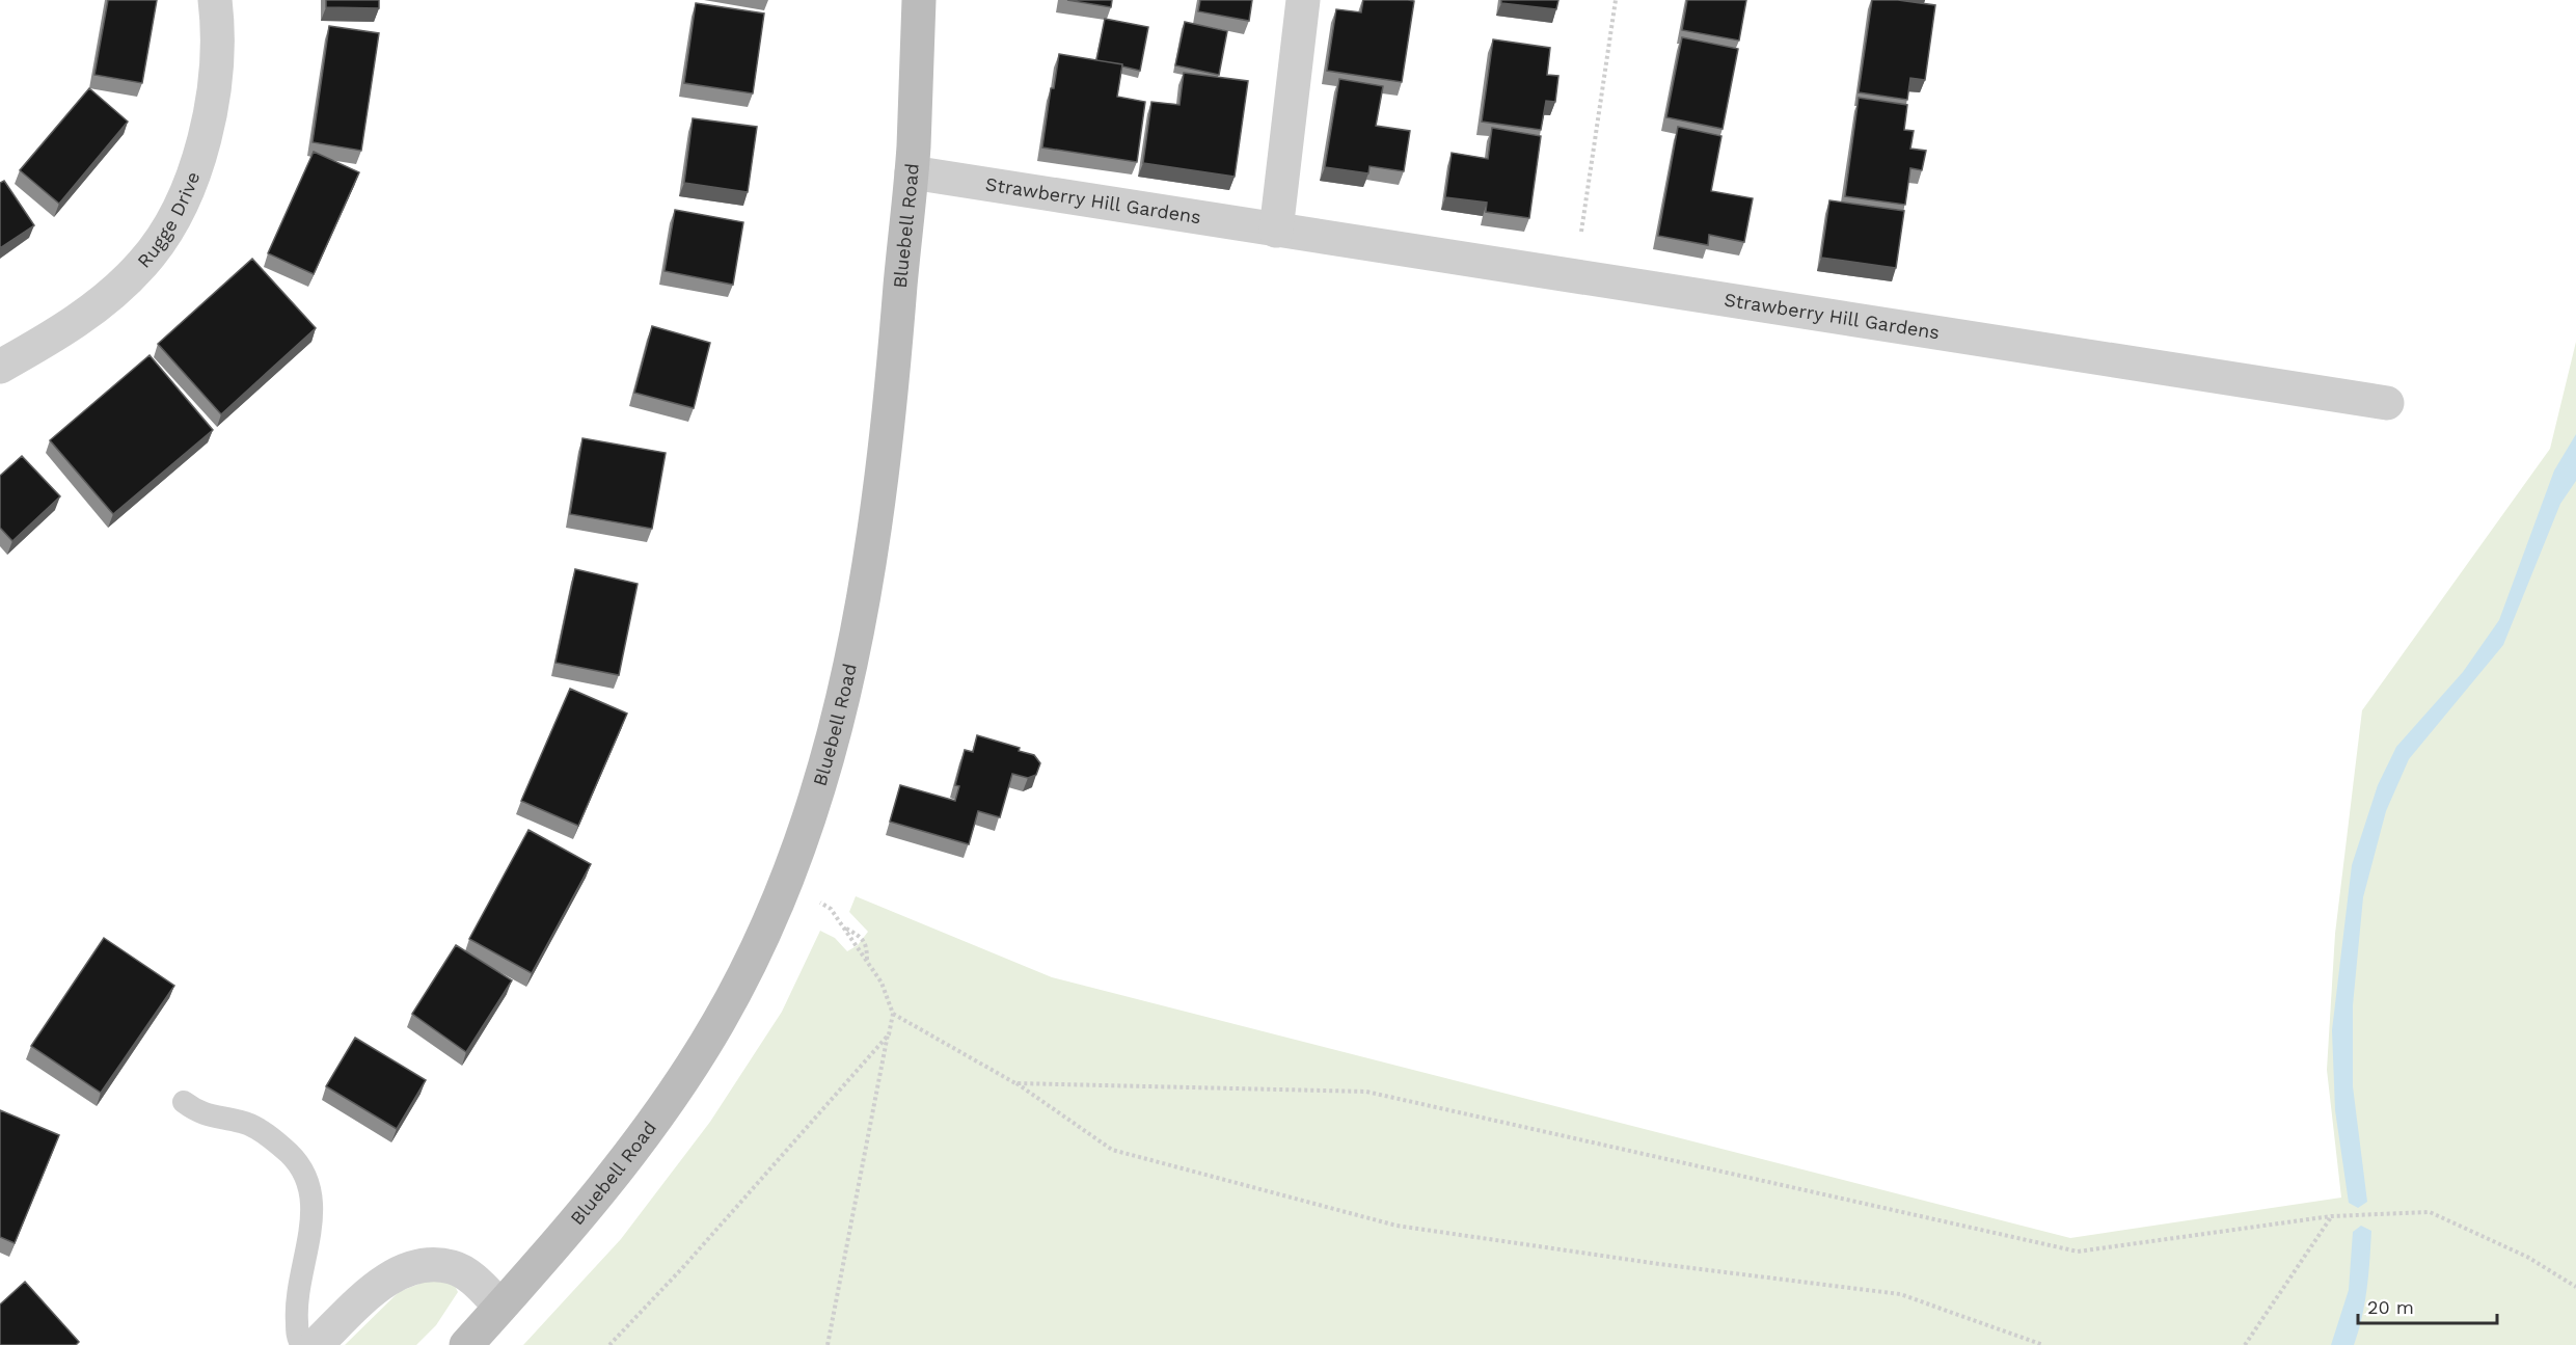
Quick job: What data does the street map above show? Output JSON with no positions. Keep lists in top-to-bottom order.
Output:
{
  "streets": {
    "street": ["Strawberry Hill Gardens", "Rugge Drive", "Bluebell Road"]
  },
  "crossings": [
    ["Strawberry Hill Gardens", "Bluebell Road"]
  ],
  "scale_bar": "20 m"
}
